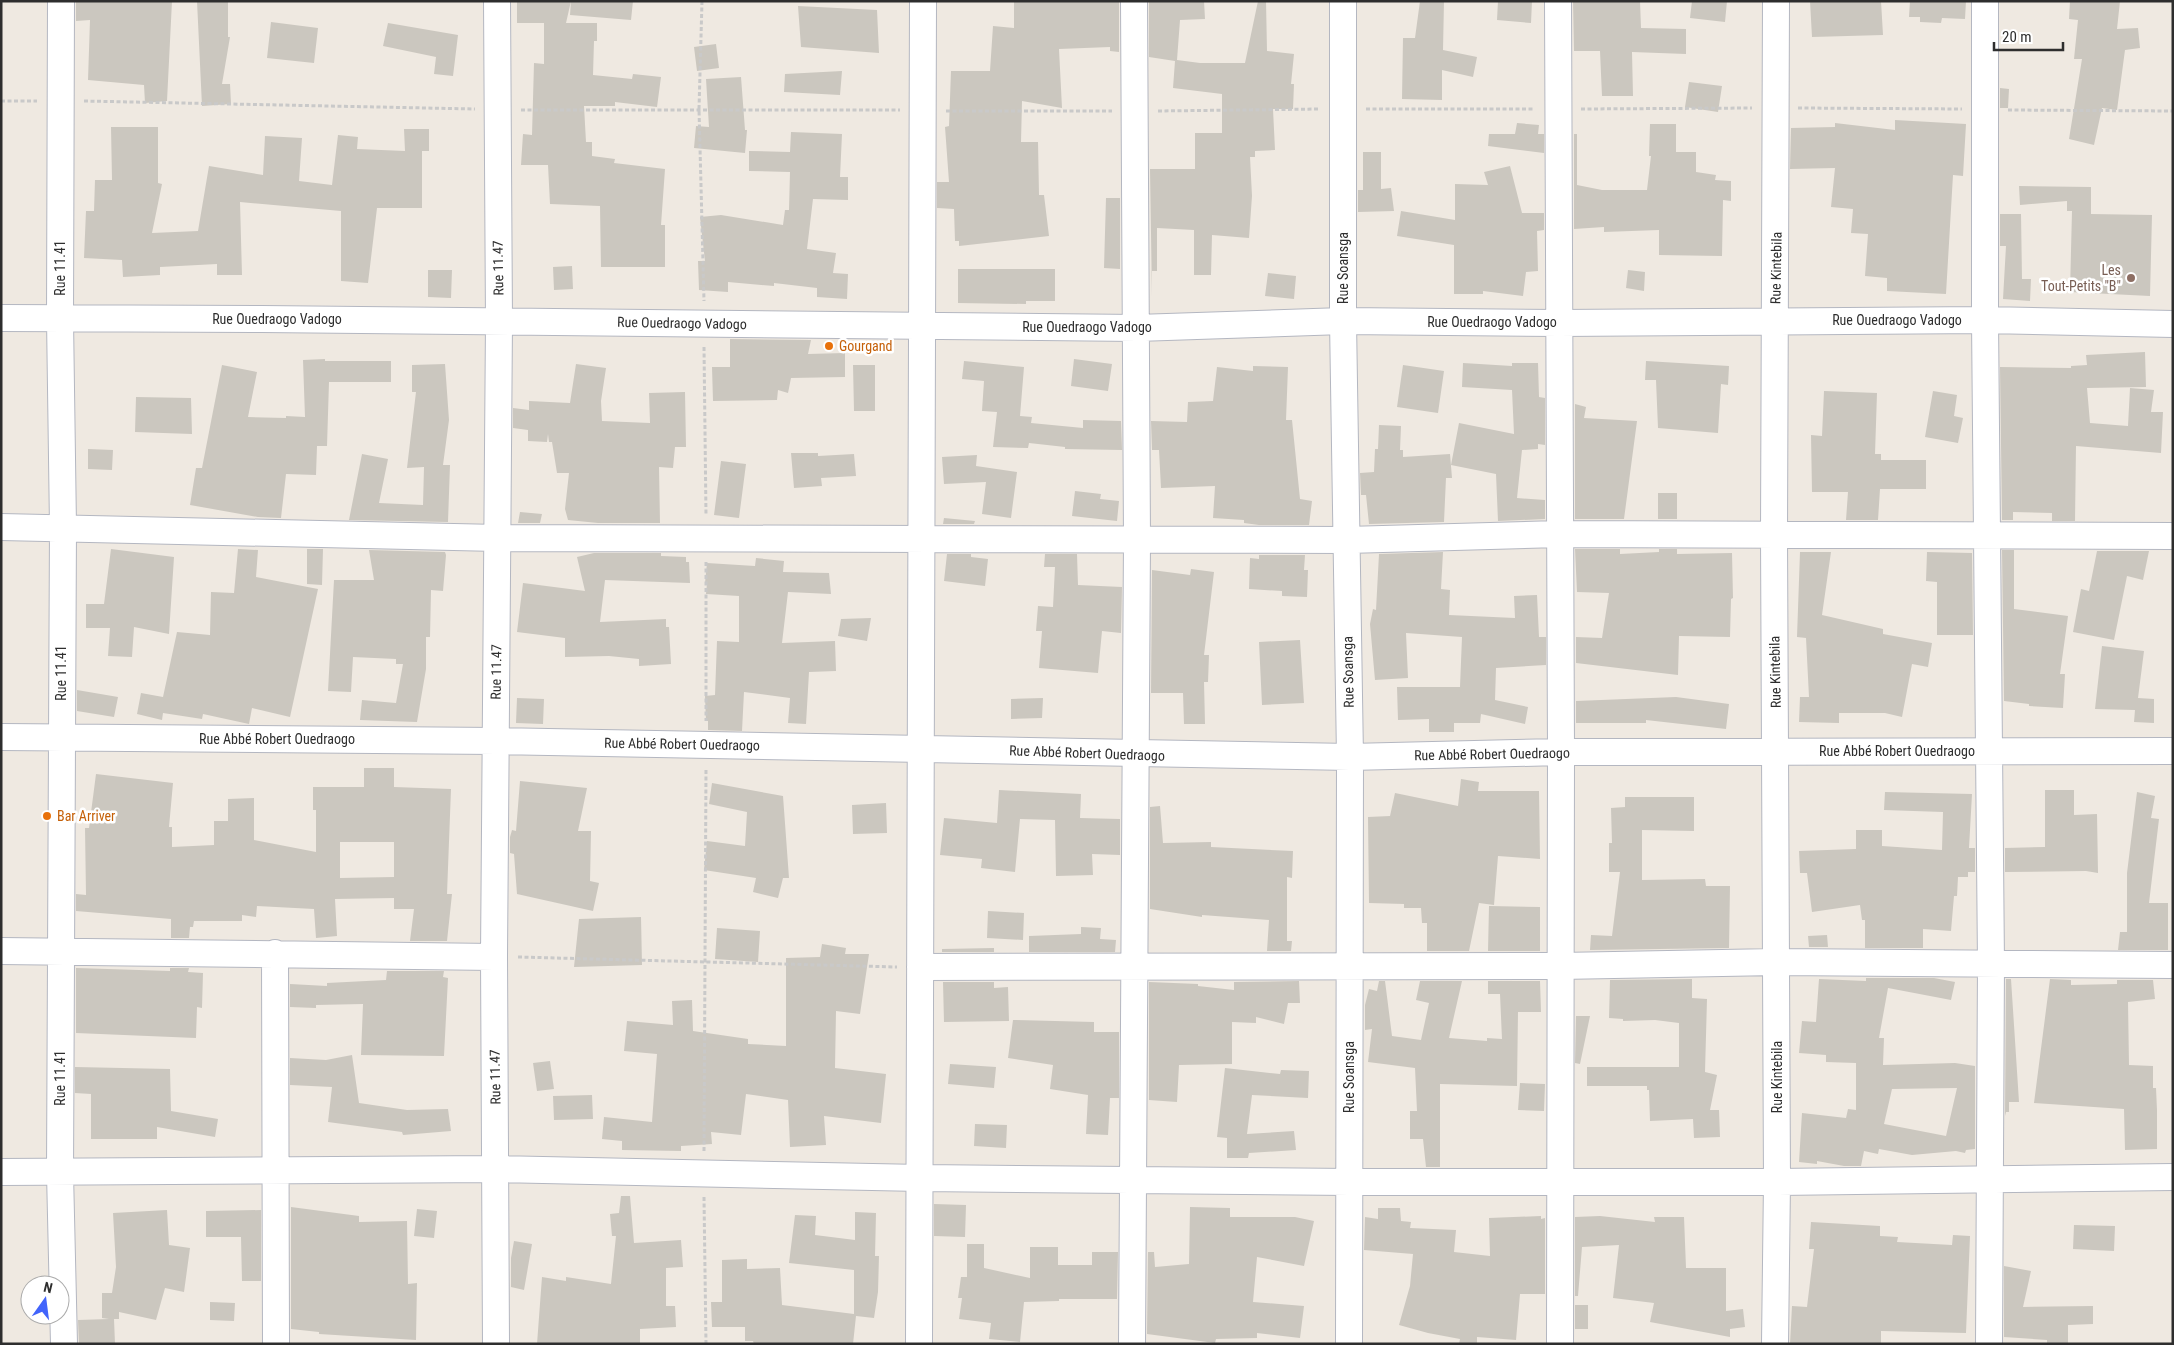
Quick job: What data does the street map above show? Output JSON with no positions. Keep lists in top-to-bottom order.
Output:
{
  "streets": {
    "street": [
      "Rue 11.41",
      "Rue 11.47",
      "Rue Soansga",
      "Rue Kintebila",
      "Rue Ouedraogo Vadogo",
      "Rue Abbé Robert Ouedraogo"
    ]
  },
  "crossings": [
    ["Rue 11.41", "Rue Ouedraogo Vadogo"],
    ["Rue 11.41", "Rue Abbé Robert Ouedraogo"],
    ["Rue 11.47", "Rue Ouedraogo Vadogo"],
    ["Rue 11.47", "Rue Abbé Robert Ouedraogo"],
    ["Rue Soansga", "Rue Ouedraogo Vadogo"],
    ["Rue Soansga", "Rue Abbé Robert Ouedraogo"],
    ["Rue Kintebila", "Rue Ouedraogo Vadogo"],
    ["Rue Kintebila", "Rue Abbé Robert Ouedraogo"]
  ],
  "places": ["Les Tout-Petits \"B\"", "Gourgand", "Bar Arriver"],
  "scale_bar": "20 m",
  "north": "top"
}
